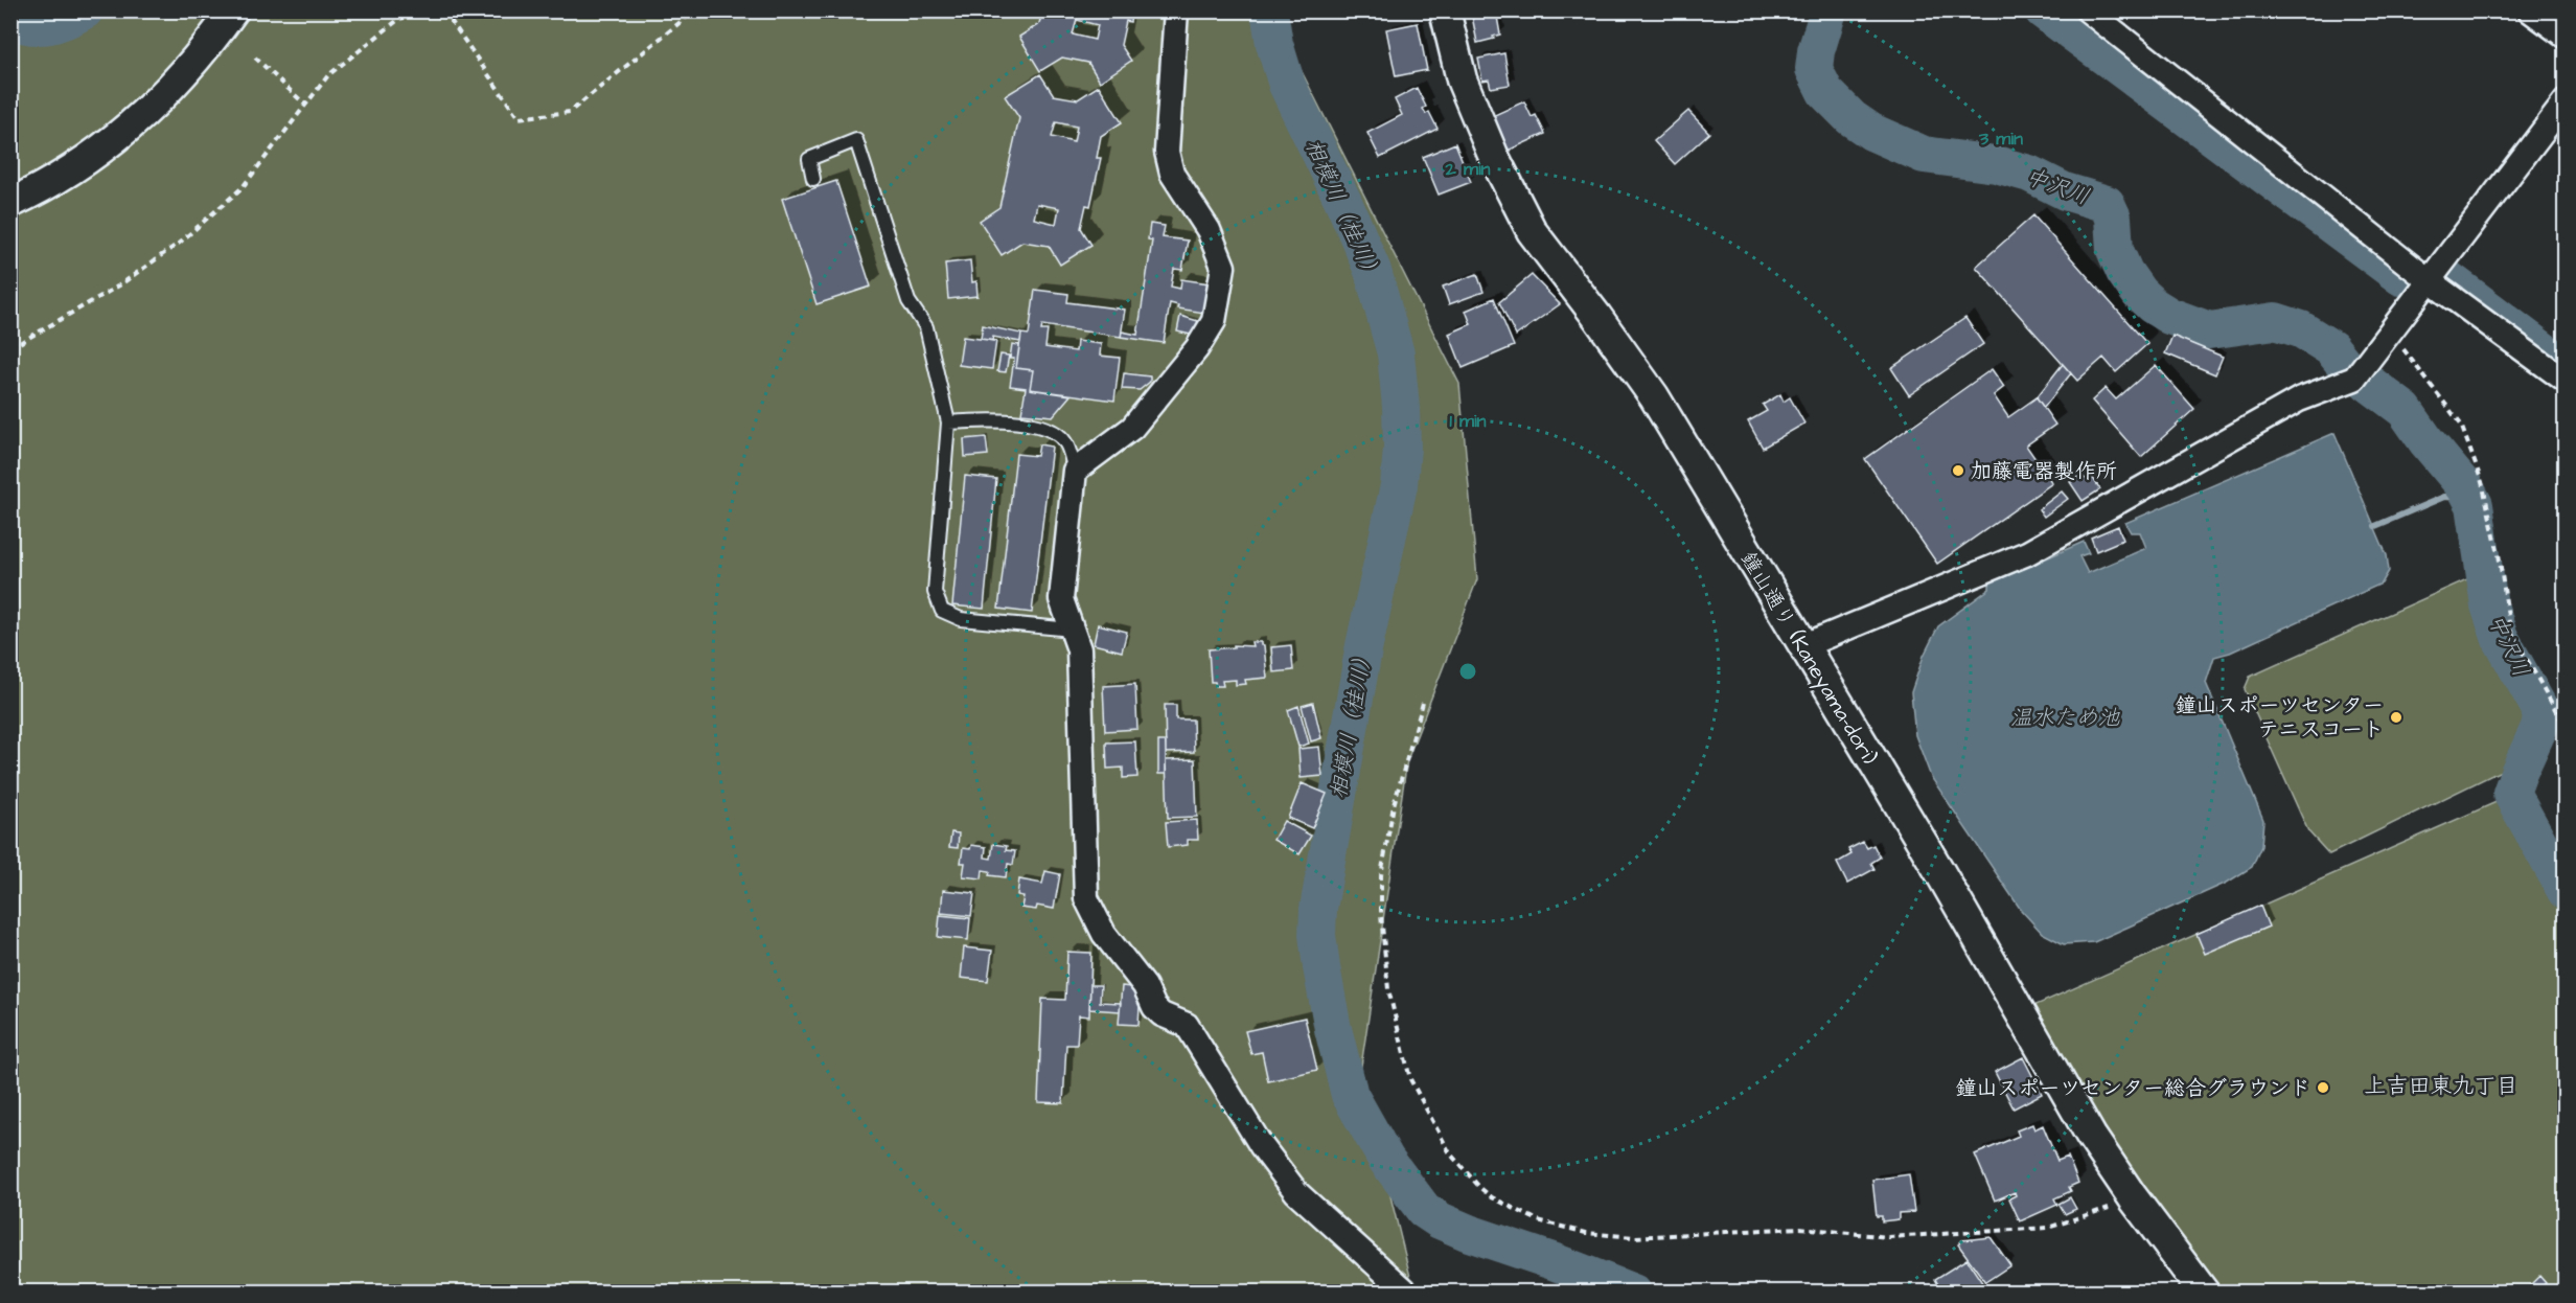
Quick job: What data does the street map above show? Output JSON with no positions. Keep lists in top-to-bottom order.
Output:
{
  "streets": {
    "street": ["鐘山通り (Kaneyama-dori)"]
  },
  "districts": ["上吉田東九丁目"],
  "water": ["中沢川", "相模川（桂川）", "温水ため池"],
  "places": ["加藤電器製作所", "鐘山スポーツセンター テニスコート", "鐘山スポーツセンター総合グラウンド"],
  "rings": ["3 min", "2 min", "1 min"]
}
